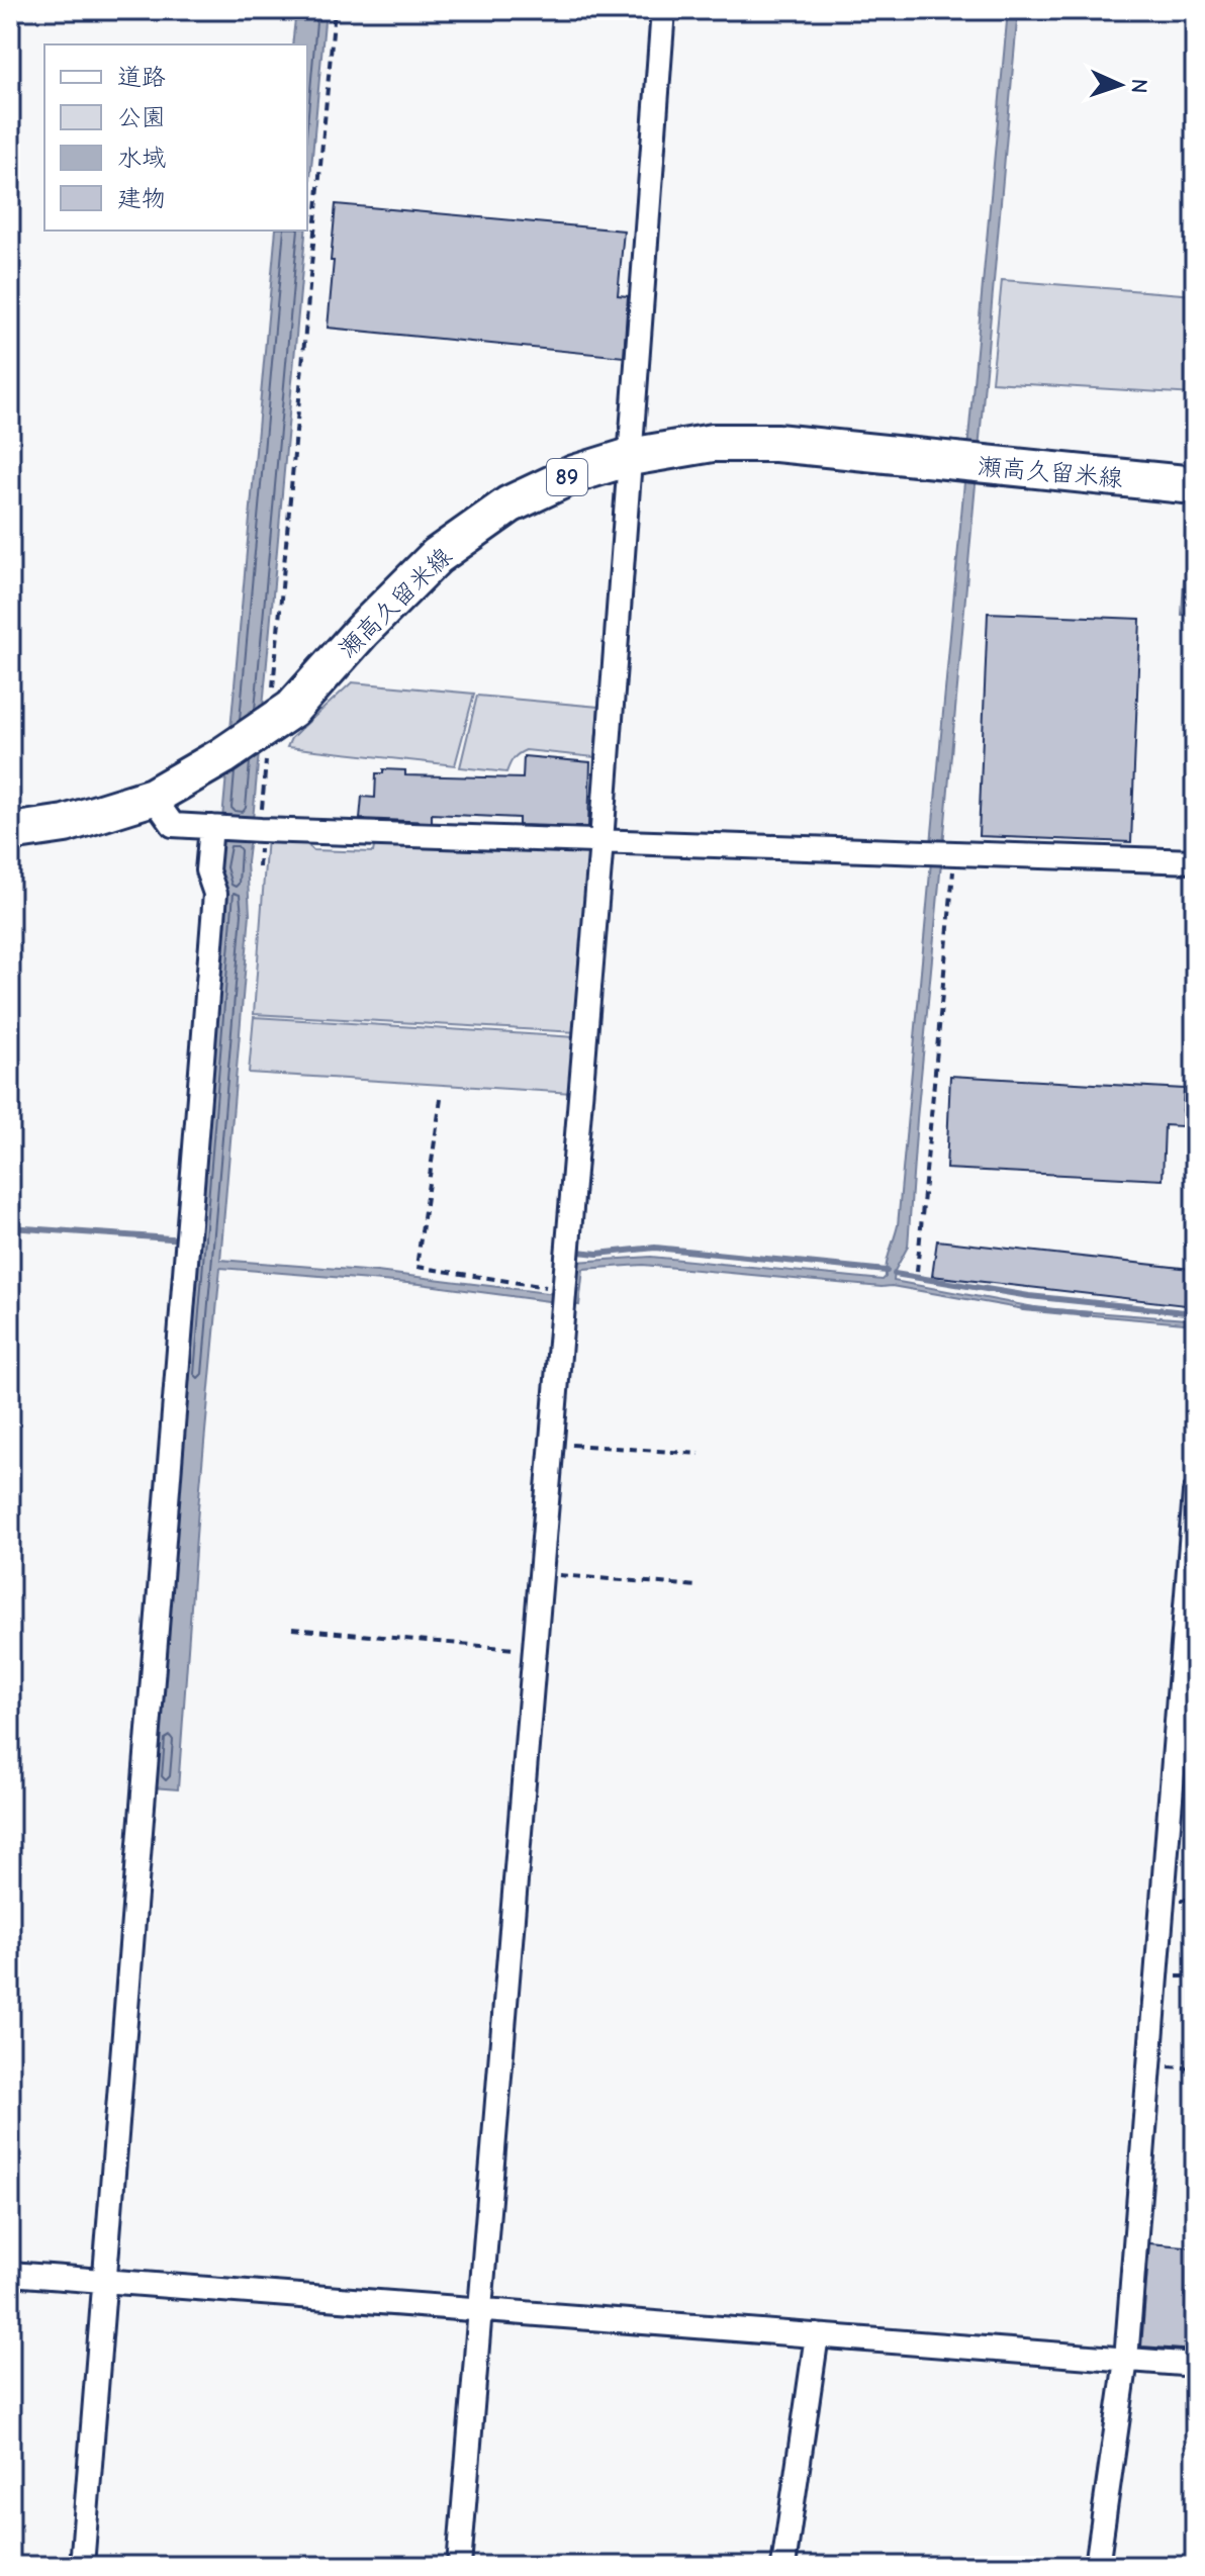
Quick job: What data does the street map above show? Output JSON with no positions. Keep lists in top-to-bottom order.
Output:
{
  "streets": {
    "main road": ["瀬高久留米線", "89"]
  },
  "legend": [
    "道路",
    "公園",
    "水域",
    "建物"
  ],
  "north": "right"
}
